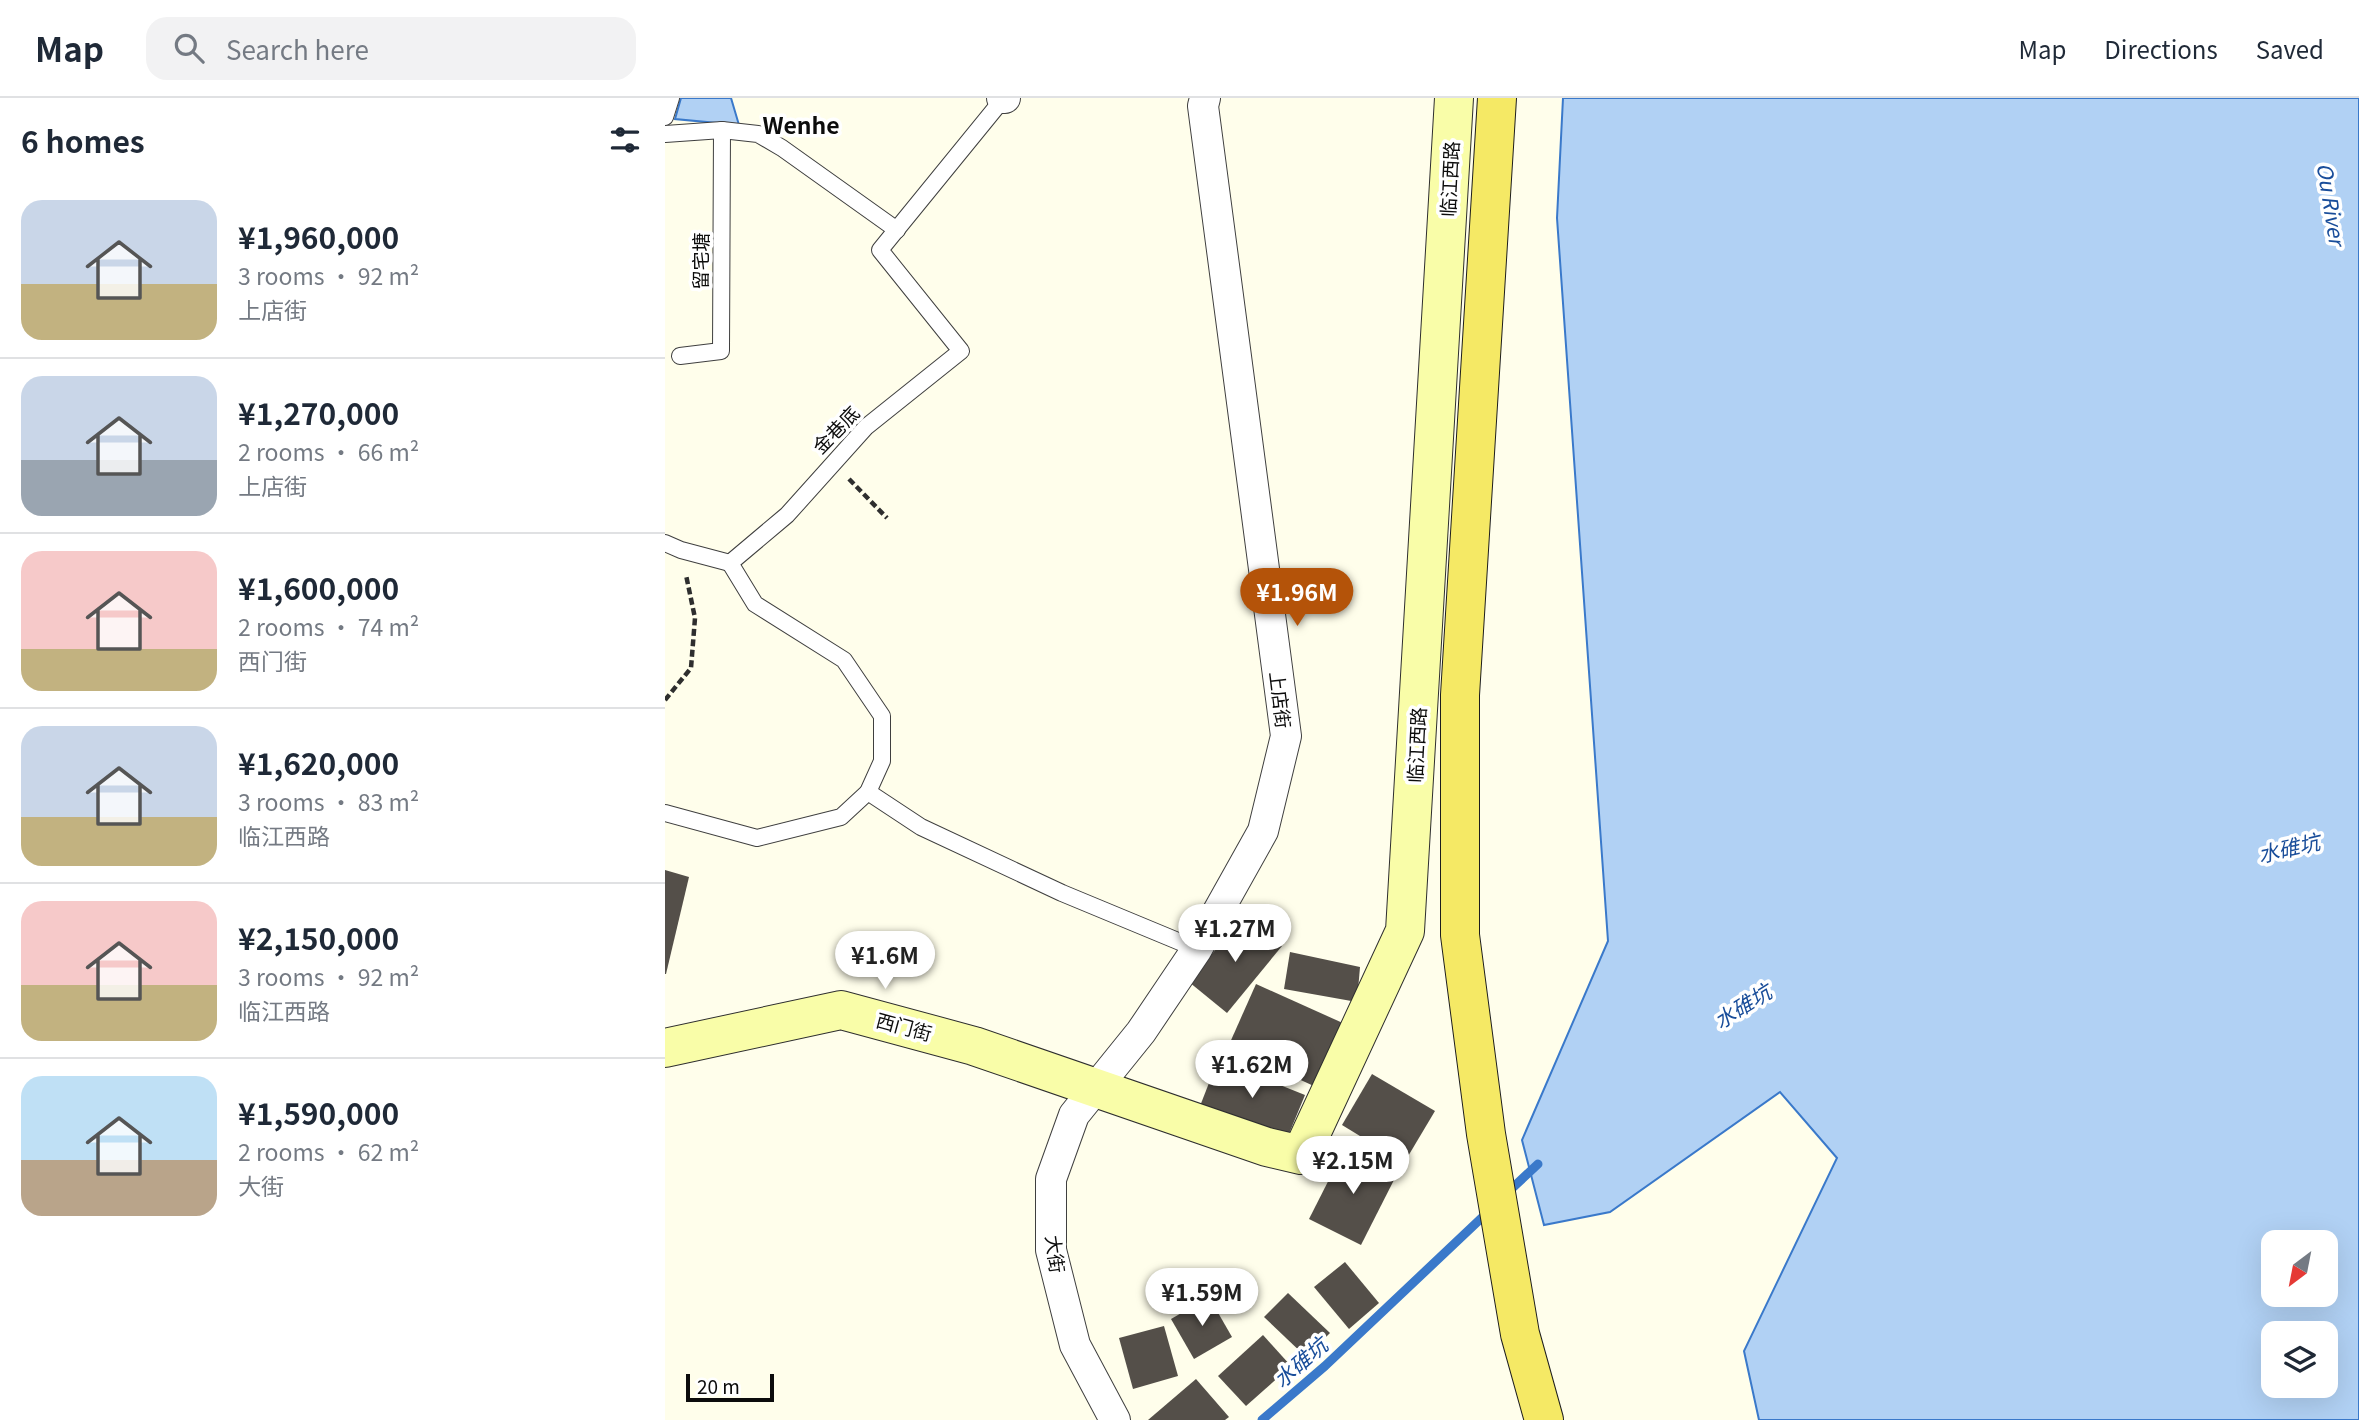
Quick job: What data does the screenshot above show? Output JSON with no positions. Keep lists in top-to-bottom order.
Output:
{
  "streets": {
    "street": [
      "临江西路",
      "上店街",
      "西门街",
      "大街"
    ],
    "lane": ["留宅塘", "金巷底"]
  },
  "crossings": [
    ["临江西路", "上店街"],
    ["临江西路", "西门街"],
    ["临江西路", "大街"],
    ["上店街", "西门街"],
    ["上店街", "大街"],
    ["西门街", "大街"]
  ],
  "districts": ["Wenhe"],
  "water": ["Ou River", "水碓坑"],
  "scale_bar": "20 m",
  "north": "bottom left",
  "page": {
    "header": "Map",
    "search": "Search here",
    "nav": ["Map", "Directions", "Saved"],
    "heading": "6 homes",
    "list": [
      {
        "name": "¥1,960,000",
        "note": "3 rooms · 92 m² · 上店街"
      },
      {
        "name": "¥1,270,000",
        "note": "2 rooms · 66 m² · 上店街"
      },
      {
        "name": "¥1,600,000",
        "note": "2 rooms · 74 m² · 西门街"
      },
      {
        "name": "¥1,620,000",
        "note": "3 rooms · 83 m² · 临江西路"
      },
      {
        "name": "¥2,150,000",
        "note": "3 rooms · 92 m² · 临江西路"
      },
      {
        "name": "¥1,590,000",
        "note": "2 rooms · 62 m² · 大街"
      }
    ],
    "price": [
      "¥1.96M",
      "¥1.27M",
      "¥1.6M",
      "¥1.62M",
      "¥2.15M",
      "¥1.59M"
    ],
    "scale": "20 m"
  }
}
